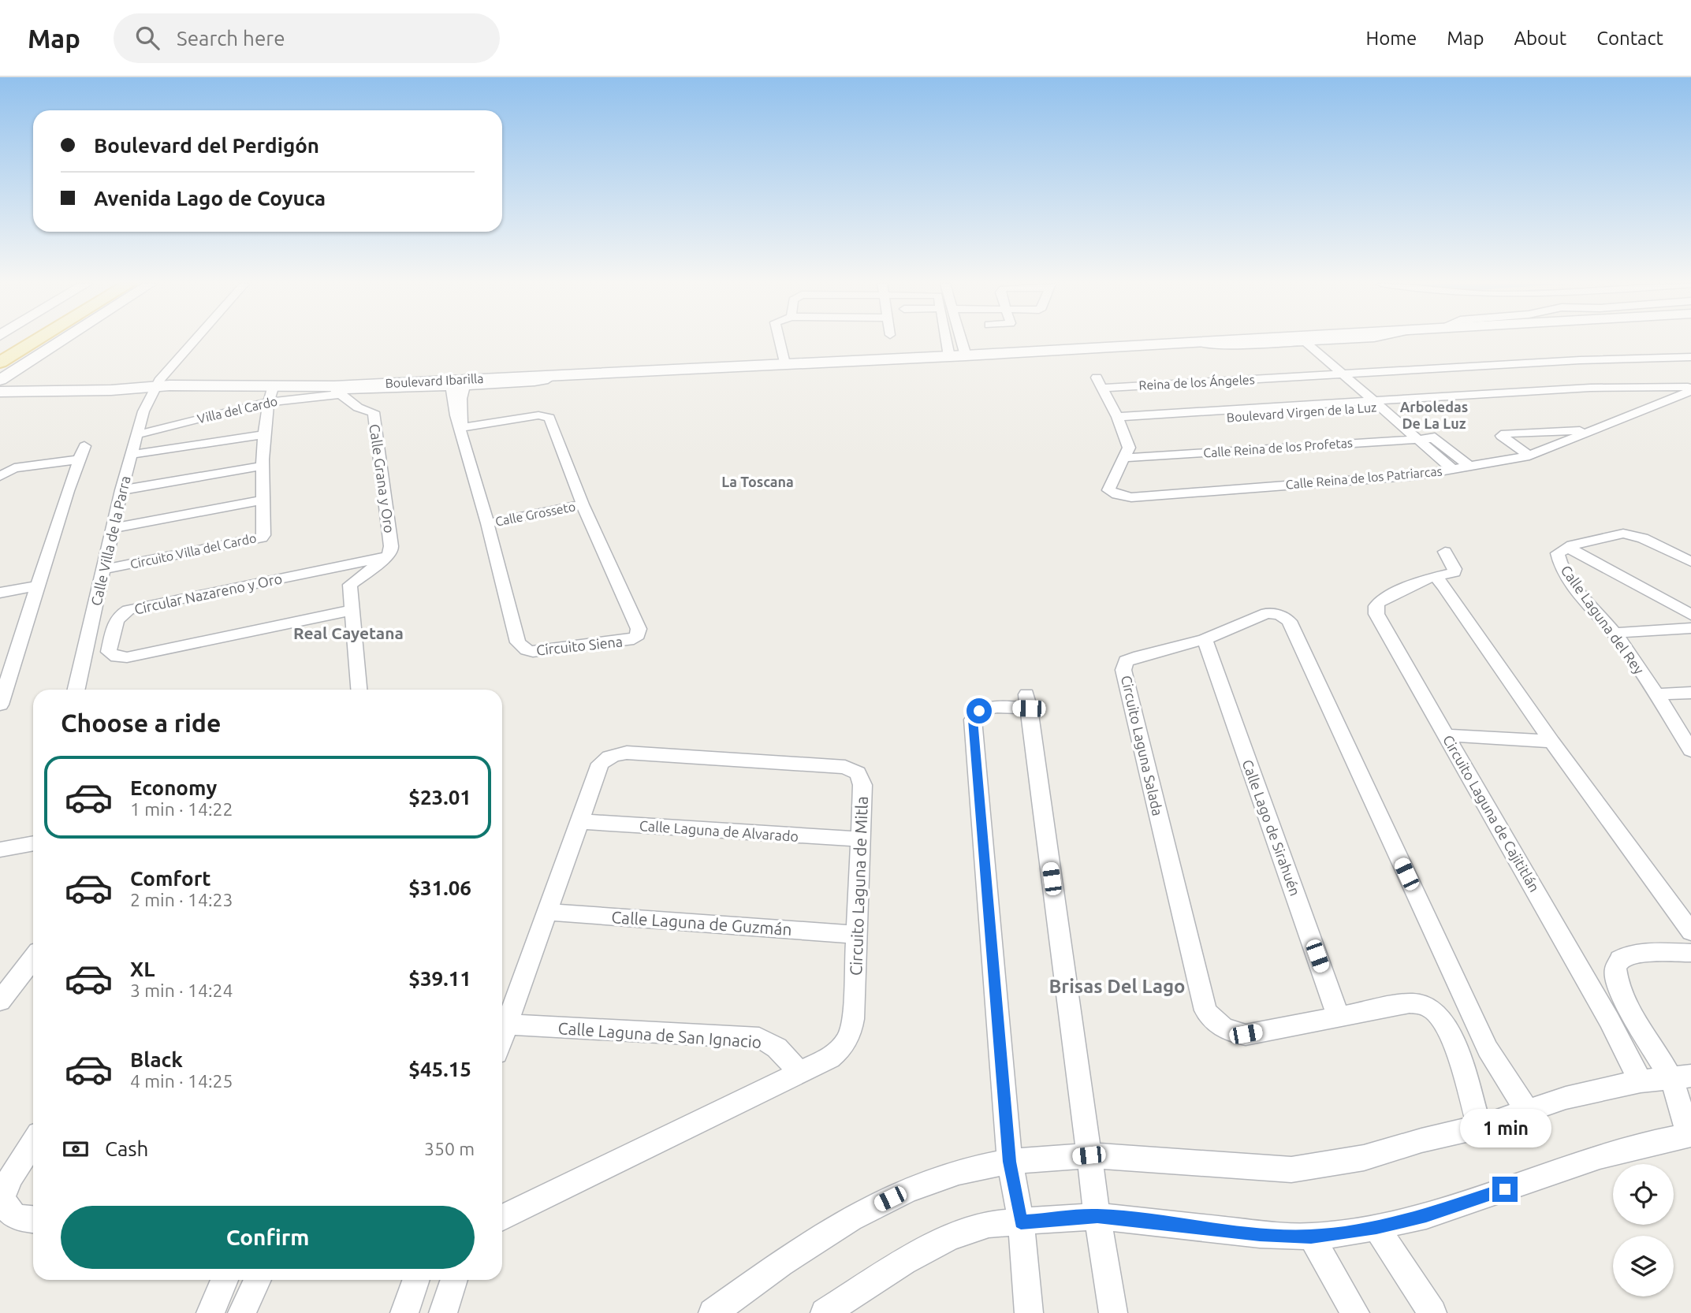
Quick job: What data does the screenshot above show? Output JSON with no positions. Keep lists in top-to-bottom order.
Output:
{
  "streets": {
    "street": [
      "Boulevard Ibarilla",
      "Reina de los Ángeles",
      "Villa del Cardo",
      "Boulevard Virgen de la Luz",
      "Calle Reina de los Profetas",
      "Calle Reina de los Patriarcas",
      "Calle Grana y Oro",
      "Calle Grosseto",
      "Calle Villa de la Parra",
      "Circuito Villa del Cardo",
      "Circular Nazareno y Oro",
      "Calle Laguna del Rey",
      "Circuito Siena",
      "Circuito Laguna Salada",
      "Circuito Laguna de Cajititlán",
      "Calle Lago de Sirahuén",
      "Calle Laguna de Alvarado",
      "Circuito Laguna de Mitla",
      "Calle Laguna de Guzmán",
      "Calle Laguna de San Ignacio"
    ]
  },
  "crossings": [
    ["Boulevard Ibarilla", "Villa del Cardo"],
    ["Boulevard Ibarilla", "Calle Grana y Oro"],
    ["Boulevard Ibarilla", "Calle Villa de la Parra"],
    ["Boulevard Ibarilla", "Circuito Villa del Cardo"],
    ["Boulevard Ibarilla", "Circuito Siena"],
    ["Reina de los Ángeles", "Boulevard Virgen de la Luz"],
    ["Villa del Cardo", "Calle Grana y Oro"],
    ["Villa del Cardo", "Calle Villa de la Parra"],
    ["Villa del Cardo", "Circuito Villa del Cardo"],
    ["Boulevard Virgen de la Luz", "Calle Reina de los Patriarcas"],
    ["Calle Reina de los Profetas", "Calle Reina de los Patriarcas"],
    ["Calle Grana y Oro", "Circular Nazareno y Oro"],
    ["Calle Grosseto", "Circuito Siena"],
    ["Calle Villa de la Parra", "Circuito Villa del Cardo"],
    ["Circuito Laguna Salada", "Calle Lago de Sirahuén"],
    ["Calle Laguna de Alvarado", "Circuito Laguna de Mitla"],
    ["Circuito Laguna de Mitla", "Calle Laguna de Guzmán"],
    ["Circuito Laguna de Mitla", "Calle Laguna de San Ignacio"]
  ],
  "districts": [
    "Arboledas De La Luz",
    "La Toscana",
    "Real Cayetana",
    "Brisas Del Lago"
  ],
  "page": {
    "header": "Map",
    "search": "Search here",
    "nav": [
      "Home",
      "Map",
      "About",
      "Contact"
    ],
    "banner": ["Boulevard del Perdigón", "Avenida Lago de Coyuca"],
    "heading": "Choose a ride",
    "list": [
      {
        "name": "Economy",
        "note": "1 min · 14:22",
        "value": "$23.01"
      },
      {
        "name": "Comfort",
        "note": "2 min · 14:23",
        "value": "$31.06"
      },
      {
        "name": "XL",
        "note": "3 min · 14:24",
        "value": "$39.11"
      },
      {
        "name": "Black",
        "note": "4 min · 14:25",
        "value": "$45.15"
      }
    ],
    "bubble": "1 min",
    "pay": ["Cash", "350 m"],
    "buttons": "Confirm"
  }
}
